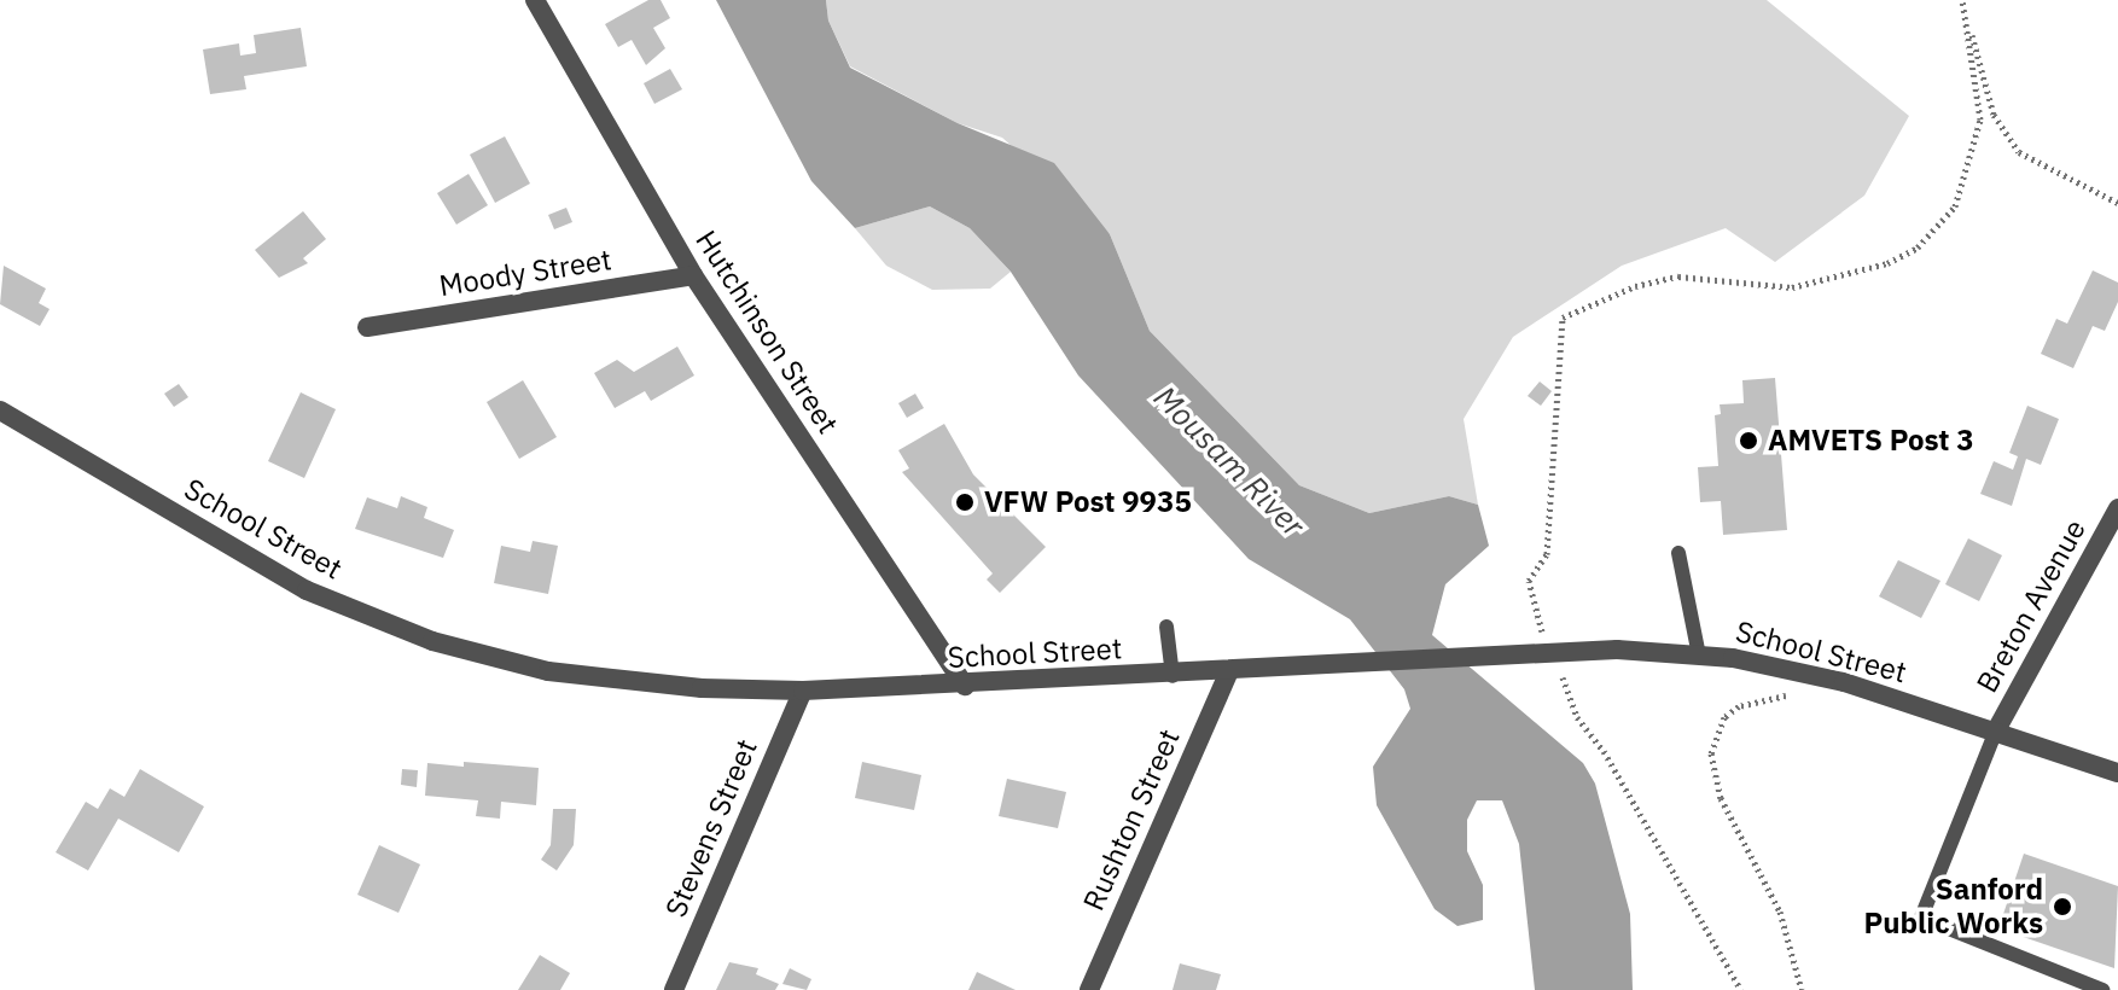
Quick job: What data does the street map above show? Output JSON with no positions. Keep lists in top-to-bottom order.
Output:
{
  "streets": {
    "street": [
      "Moody Street",
      "Hutchinson Street",
      "School Street",
      "Breton Avenue",
      "Rushton Street",
      "Stevens Street"
    ]
  },
  "crossings": [
    ["Moody Street", "Hutchinson Street"],
    ["Hutchinson Street", "School Street"],
    ["School Street", "Breton Avenue"],
    ["School Street", "Rushton Street"],
    ["School Street", "Stevens Street"]
  ],
  "water": ["Mousam River"],
  "places": ["AMVETS Post 3", "VFW Post 9935", "Sanford Public Works"]
}
